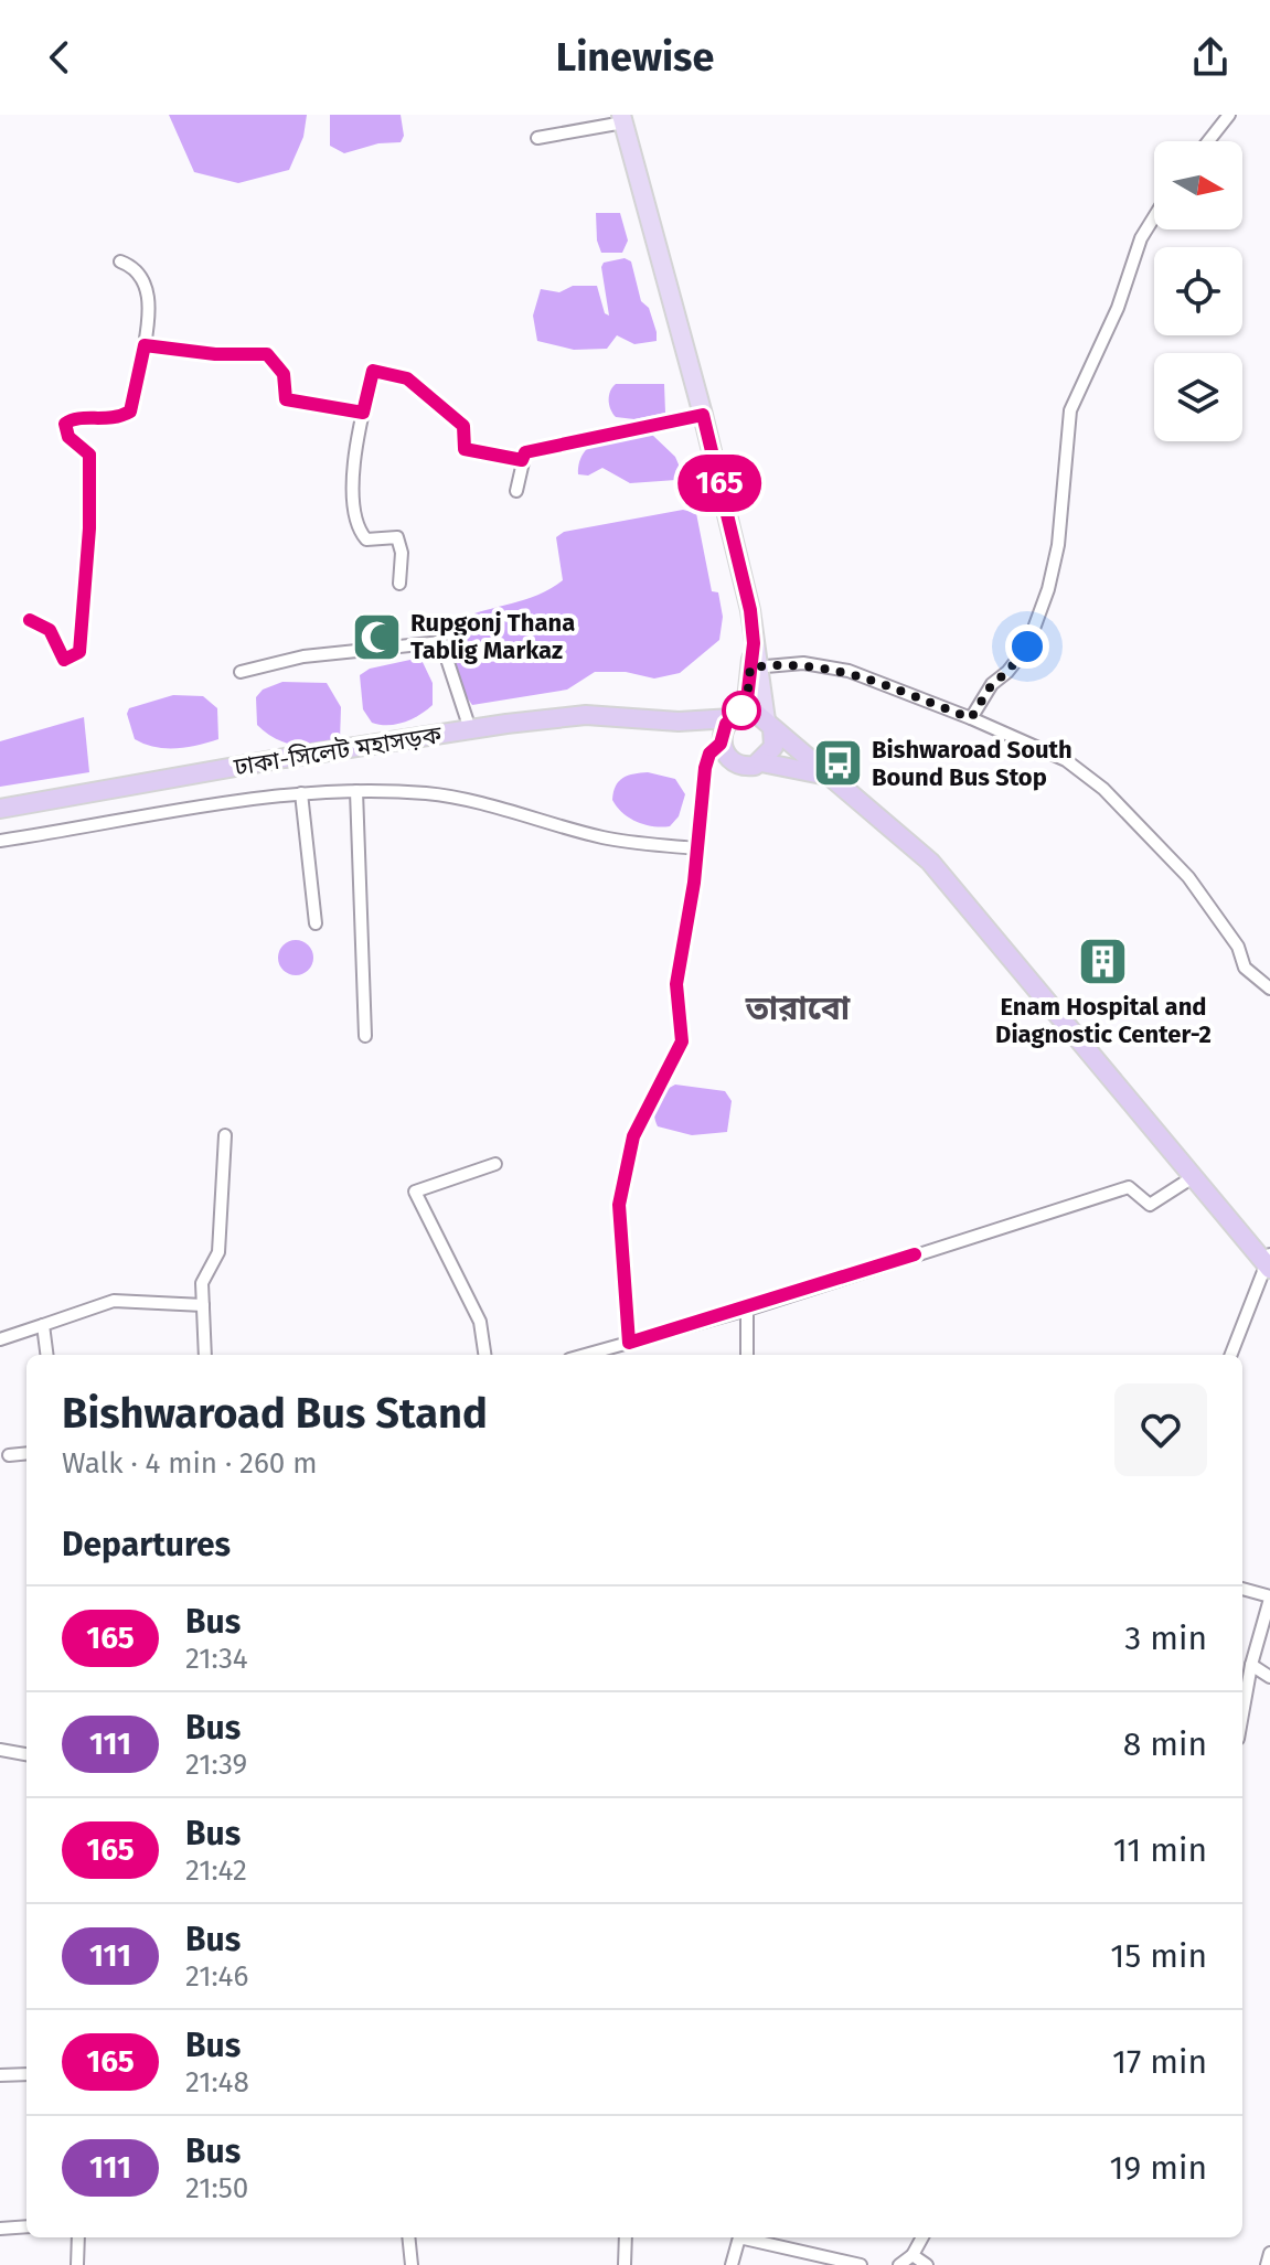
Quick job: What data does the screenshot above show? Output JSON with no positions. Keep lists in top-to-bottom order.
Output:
{
  "streets": {
    "highway": ["ঢাকা-সিলেট মহাসড়ক"]
  },
  "districts": ["তারাবো"],
  "places": {
    "mosque": ["Rupgonj Thana Tablig Markaz"],
    "bus stop": ["Bishwaroad South Bound Bus Stop"],
    "building": ["Enam Hospital and Diagnostic Center-2"]
  },
  "lines": ["bus line 165"],
  "north": "right",
  "page": {
    "header": "Linewise",
    "on_map": "165",
    "heading": [
      ["Bishwaroad Bus Stand", "Walk · 4 min · 260 m"],
      "Departures"
    ],
    "list": [
      {
        "mark": "165",
        "name": "Bus",
        "note": "21:34",
        "value": "3 min"
      },
      {
        "mark": "111",
        "name": "Bus",
        "note": "21:39",
        "value": "8 min"
      },
      {
        "mark": "165",
        "name": "Bus",
        "note": "21:42",
        "value": "11 min"
      },
      {
        "mark": "111",
        "name": "Bus",
        "note": "21:46",
        "value": "15 min"
      },
      {
        "mark": "165",
        "name": "Bus",
        "note": "21:48",
        "value": "17 min"
      },
      {
        "mark": "111",
        "name": "Bus",
        "note": "21:50",
        "value": "19 min"
      }
    ]
  }
}
